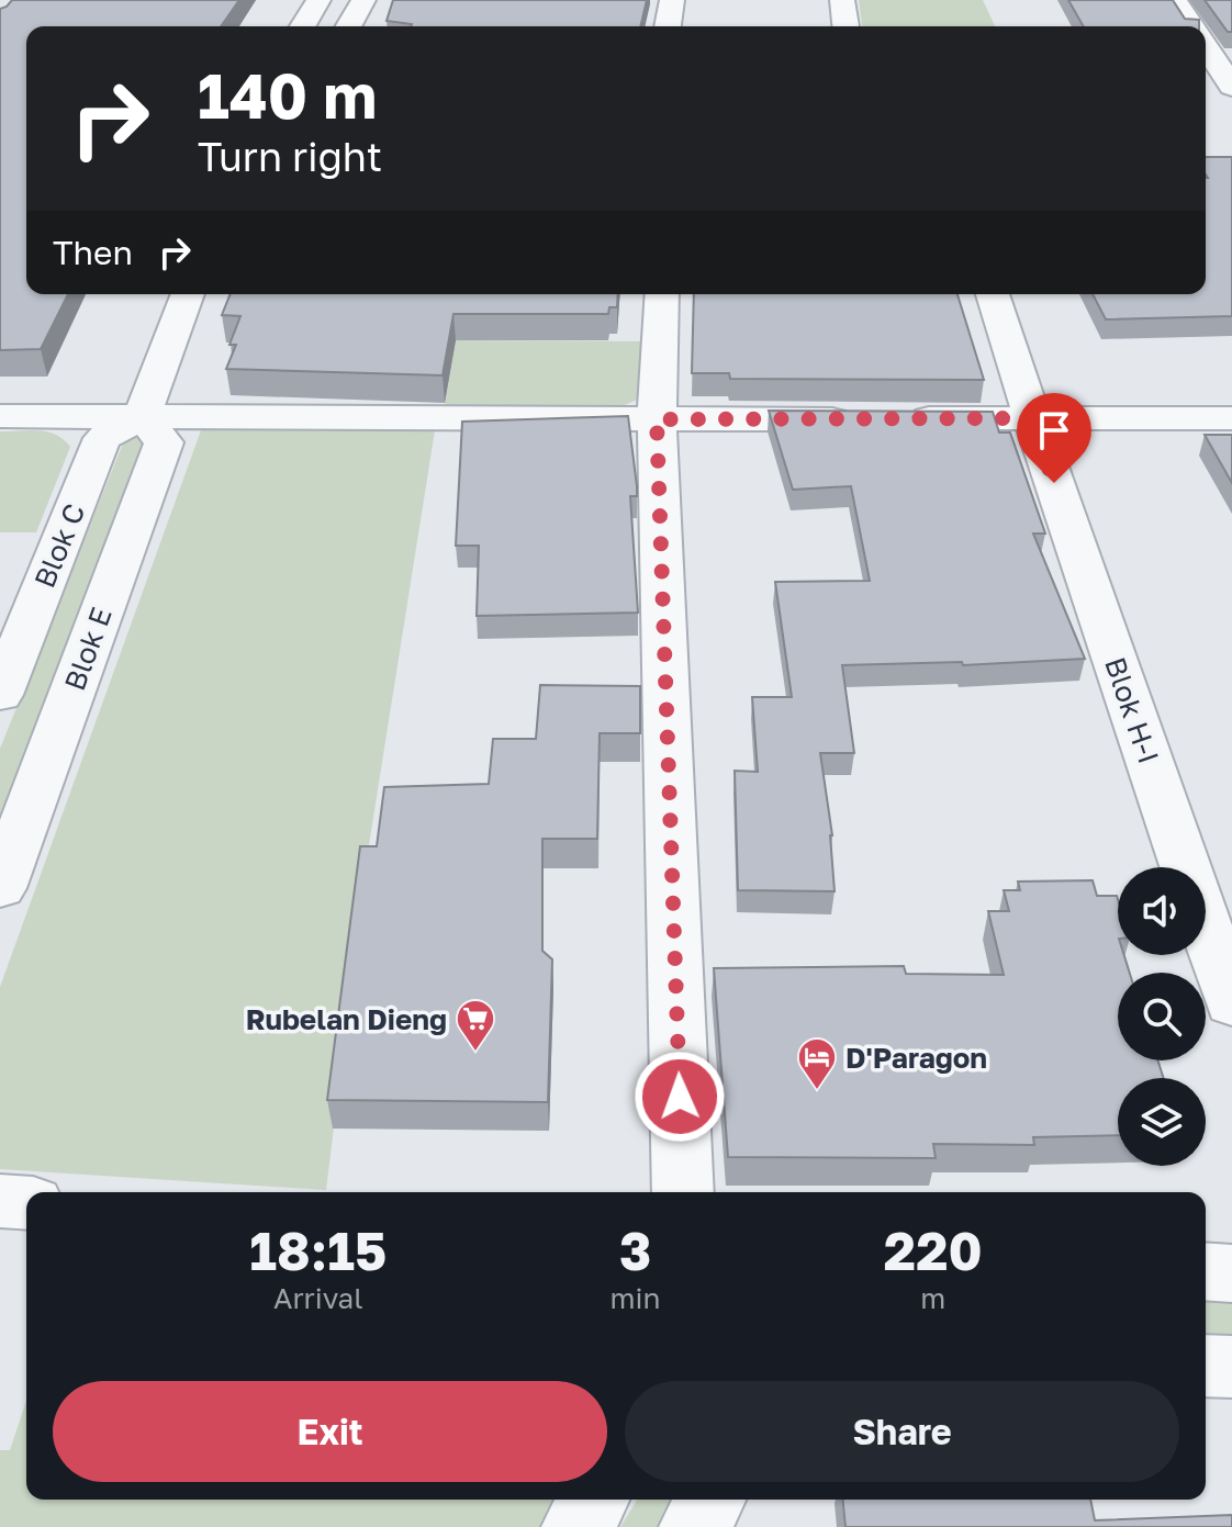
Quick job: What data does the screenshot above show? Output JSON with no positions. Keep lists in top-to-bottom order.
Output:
{
  "streets": {
    "street": ["Blok C", "Blok E", "Blok H-I"]
  },
  "crossings": [
    ["Blok C", "Blok E"]
  ],
  "places": {
    "supermarket": ["Rubelan Dieng"],
    "hotel": ["D'Paragon"]
  },
  "page": {
    "turn": ["140 m", "Turn right"],
    "then": "Then",
    "eta": [
      "18:15",
      "Arrival",
      "3",
      "min",
      "220",
      "m"
    ],
    "buttons": ["Exit", "Share"]
  }
}
